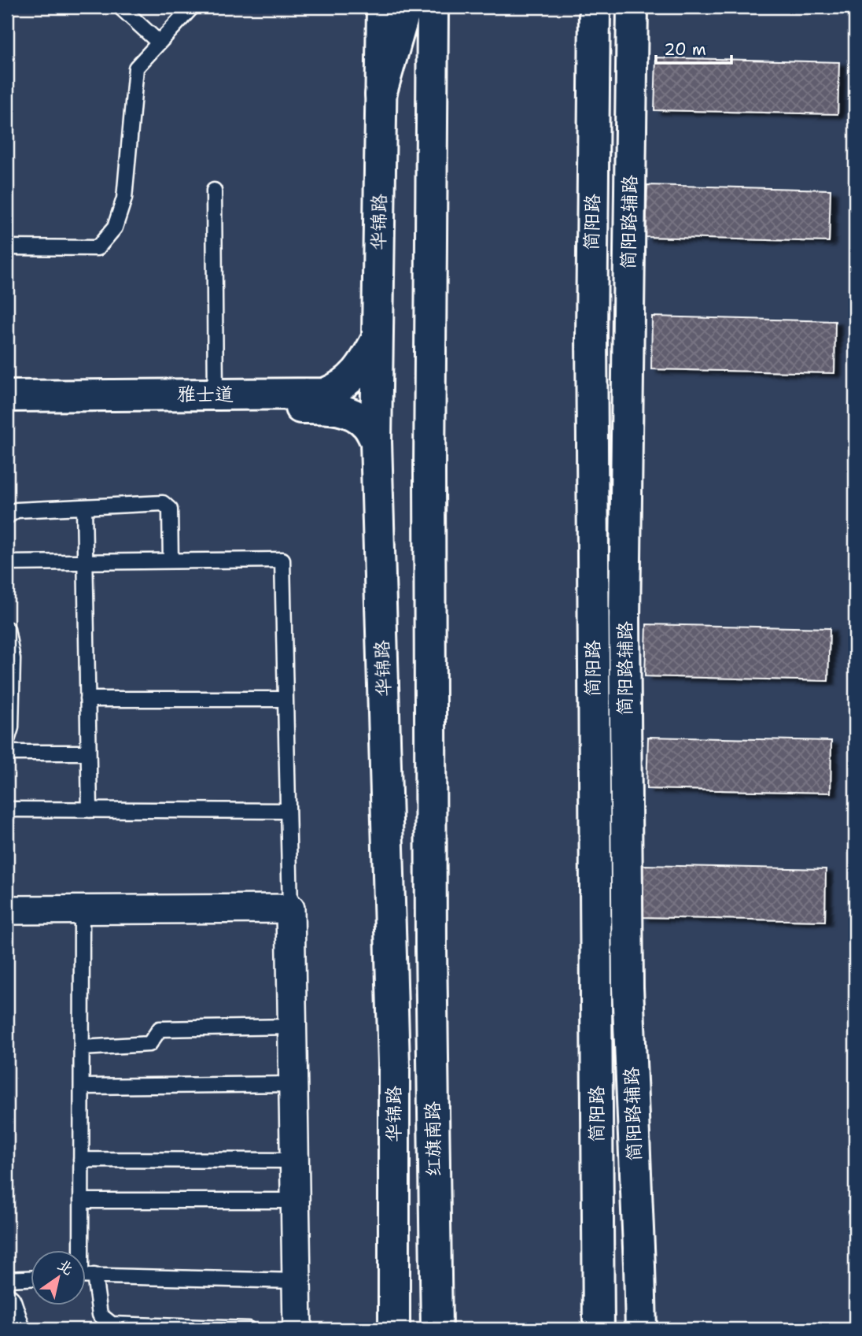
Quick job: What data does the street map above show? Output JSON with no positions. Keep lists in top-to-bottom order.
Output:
{
  "streets": {
    "main road": [
      "华锦路",
      "简阳路",
      "简阳路辅路",
      "雅士道",
      "红旗南路"
    ]
  },
  "crossings": [
    ["华锦路", "雅士道"]
  ],
  "scale_bar": "20 m",
  "north": "top right"
}
